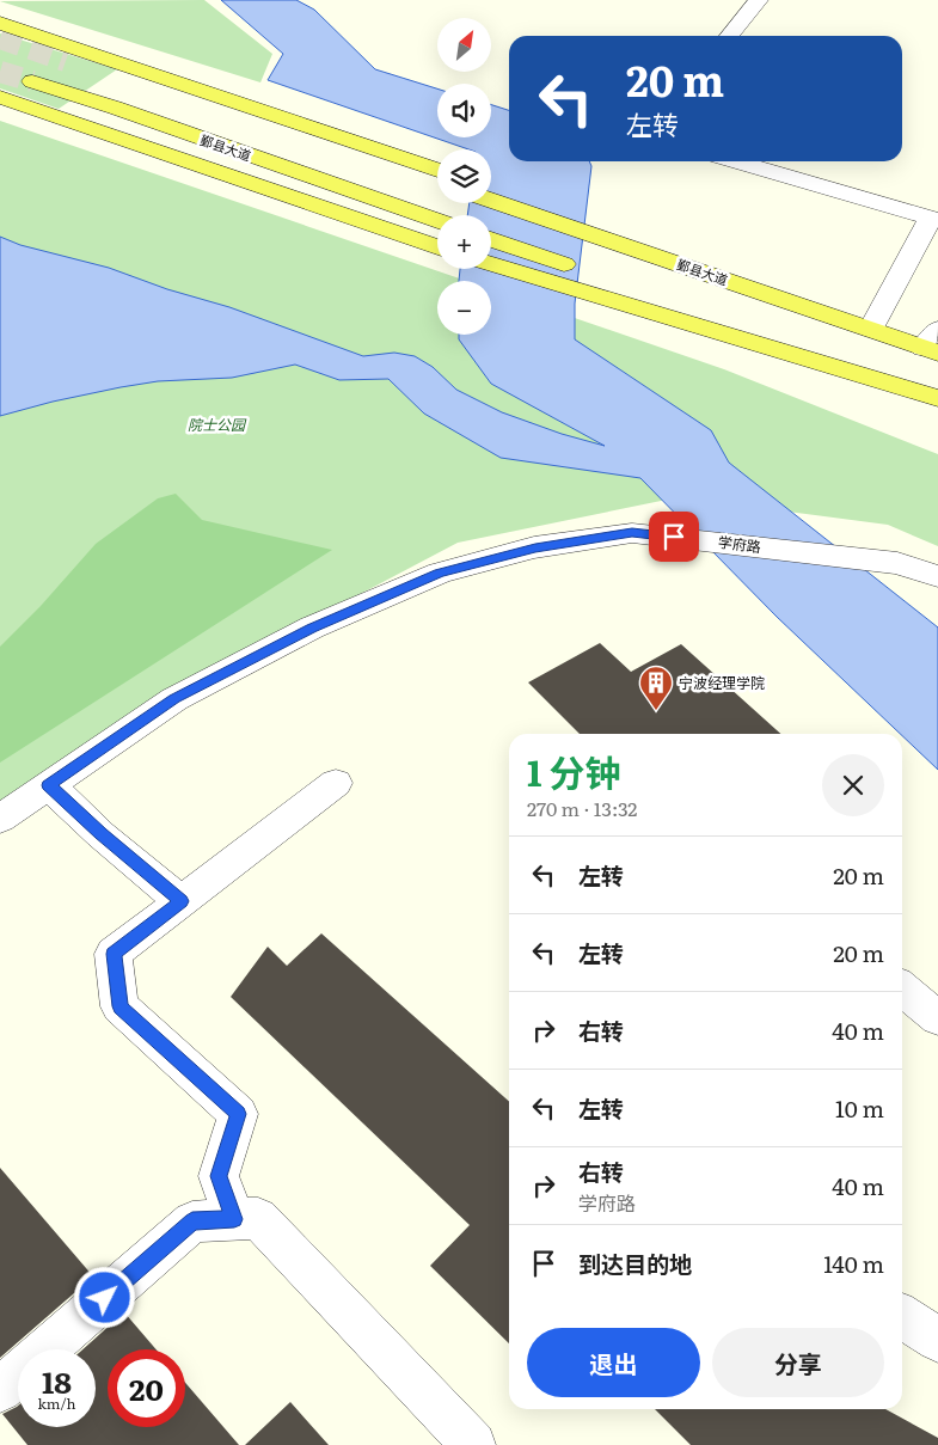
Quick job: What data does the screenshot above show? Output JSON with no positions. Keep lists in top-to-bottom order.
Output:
{
  "streets": {
    "main road": ["鄞县大道"],
    "street": ["学府路"]
  },
  "parks": ["院士公园"],
  "places": {
    "building": ["宁波经理学院"]
  },
  "north": "top right",
  "page": {
    "map_buttons": ["+", "−"],
    "turn": ["20 m", "左转"],
    "heading": ["1 分钟", "270 m · 13:32"],
    "list": [
      {
        "name": "左转",
        "value": "20 m"
      },
      {
        "name": "左转",
        "value": "20 m"
      },
      {
        "name": "右转",
        "value": "40 m"
      },
      {
        "name": "左转",
        "value": "10 m"
      },
      {
        "name": "右转",
        "note": "学府路",
        "value": "40 m"
      },
      {
        "name": "到达目的地",
        "value": "140 m"
      }
    ],
    "buttons": ["退出", "分享"],
    "speed": "18 km/h",
    "limit": "20"
  }
}
